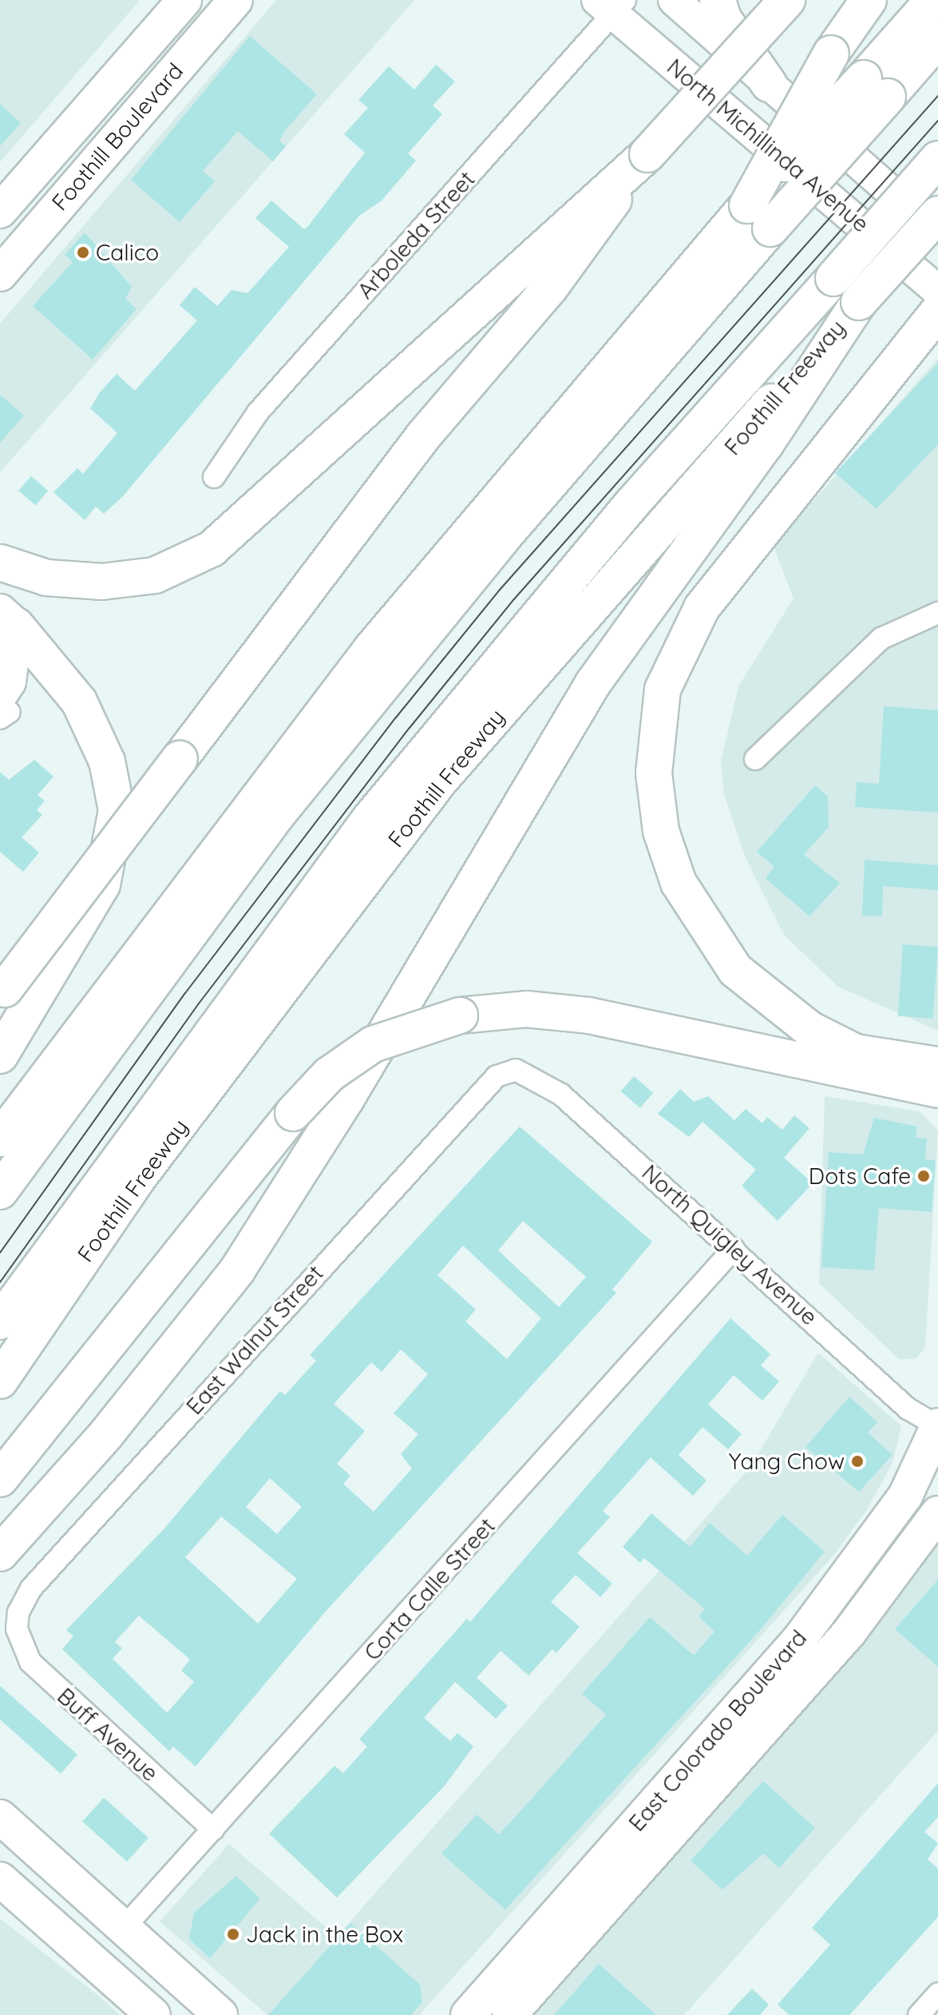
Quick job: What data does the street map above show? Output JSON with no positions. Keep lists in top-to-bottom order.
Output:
{
  "streets": {
    "highway": ["Foothill Freeway"],
    "main road": ["Foothill Boulevard", "North Michillinda Avenue", "East Colorado Boulevard"],
    "street": [
      "Arboleda Street",
      "North Quigley Avenue",
      "East Walnut Street",
      "Corta Calle Street",
      "Buff Avenue"
    ]
  },
  "crossings": [
    ["North Michillinda Avenue", "Arboleda Street"],
    ["North Quigley Avenue", "East Walnut Street"],
    ["North Quigley Avenue", "Corta Calle Street"],
    ["North Quigley Avenue", "East Colorado Boulevard"],
    ["East Walnut Street", "Buff Avenue"],
    ["Corta Calle Street", "Buff Avenue"]
  ],
  "places": [
    "Calico",
    "Dots Cafe",
    "Yang Chow",
    "Jack in the Box"
  ]
}
